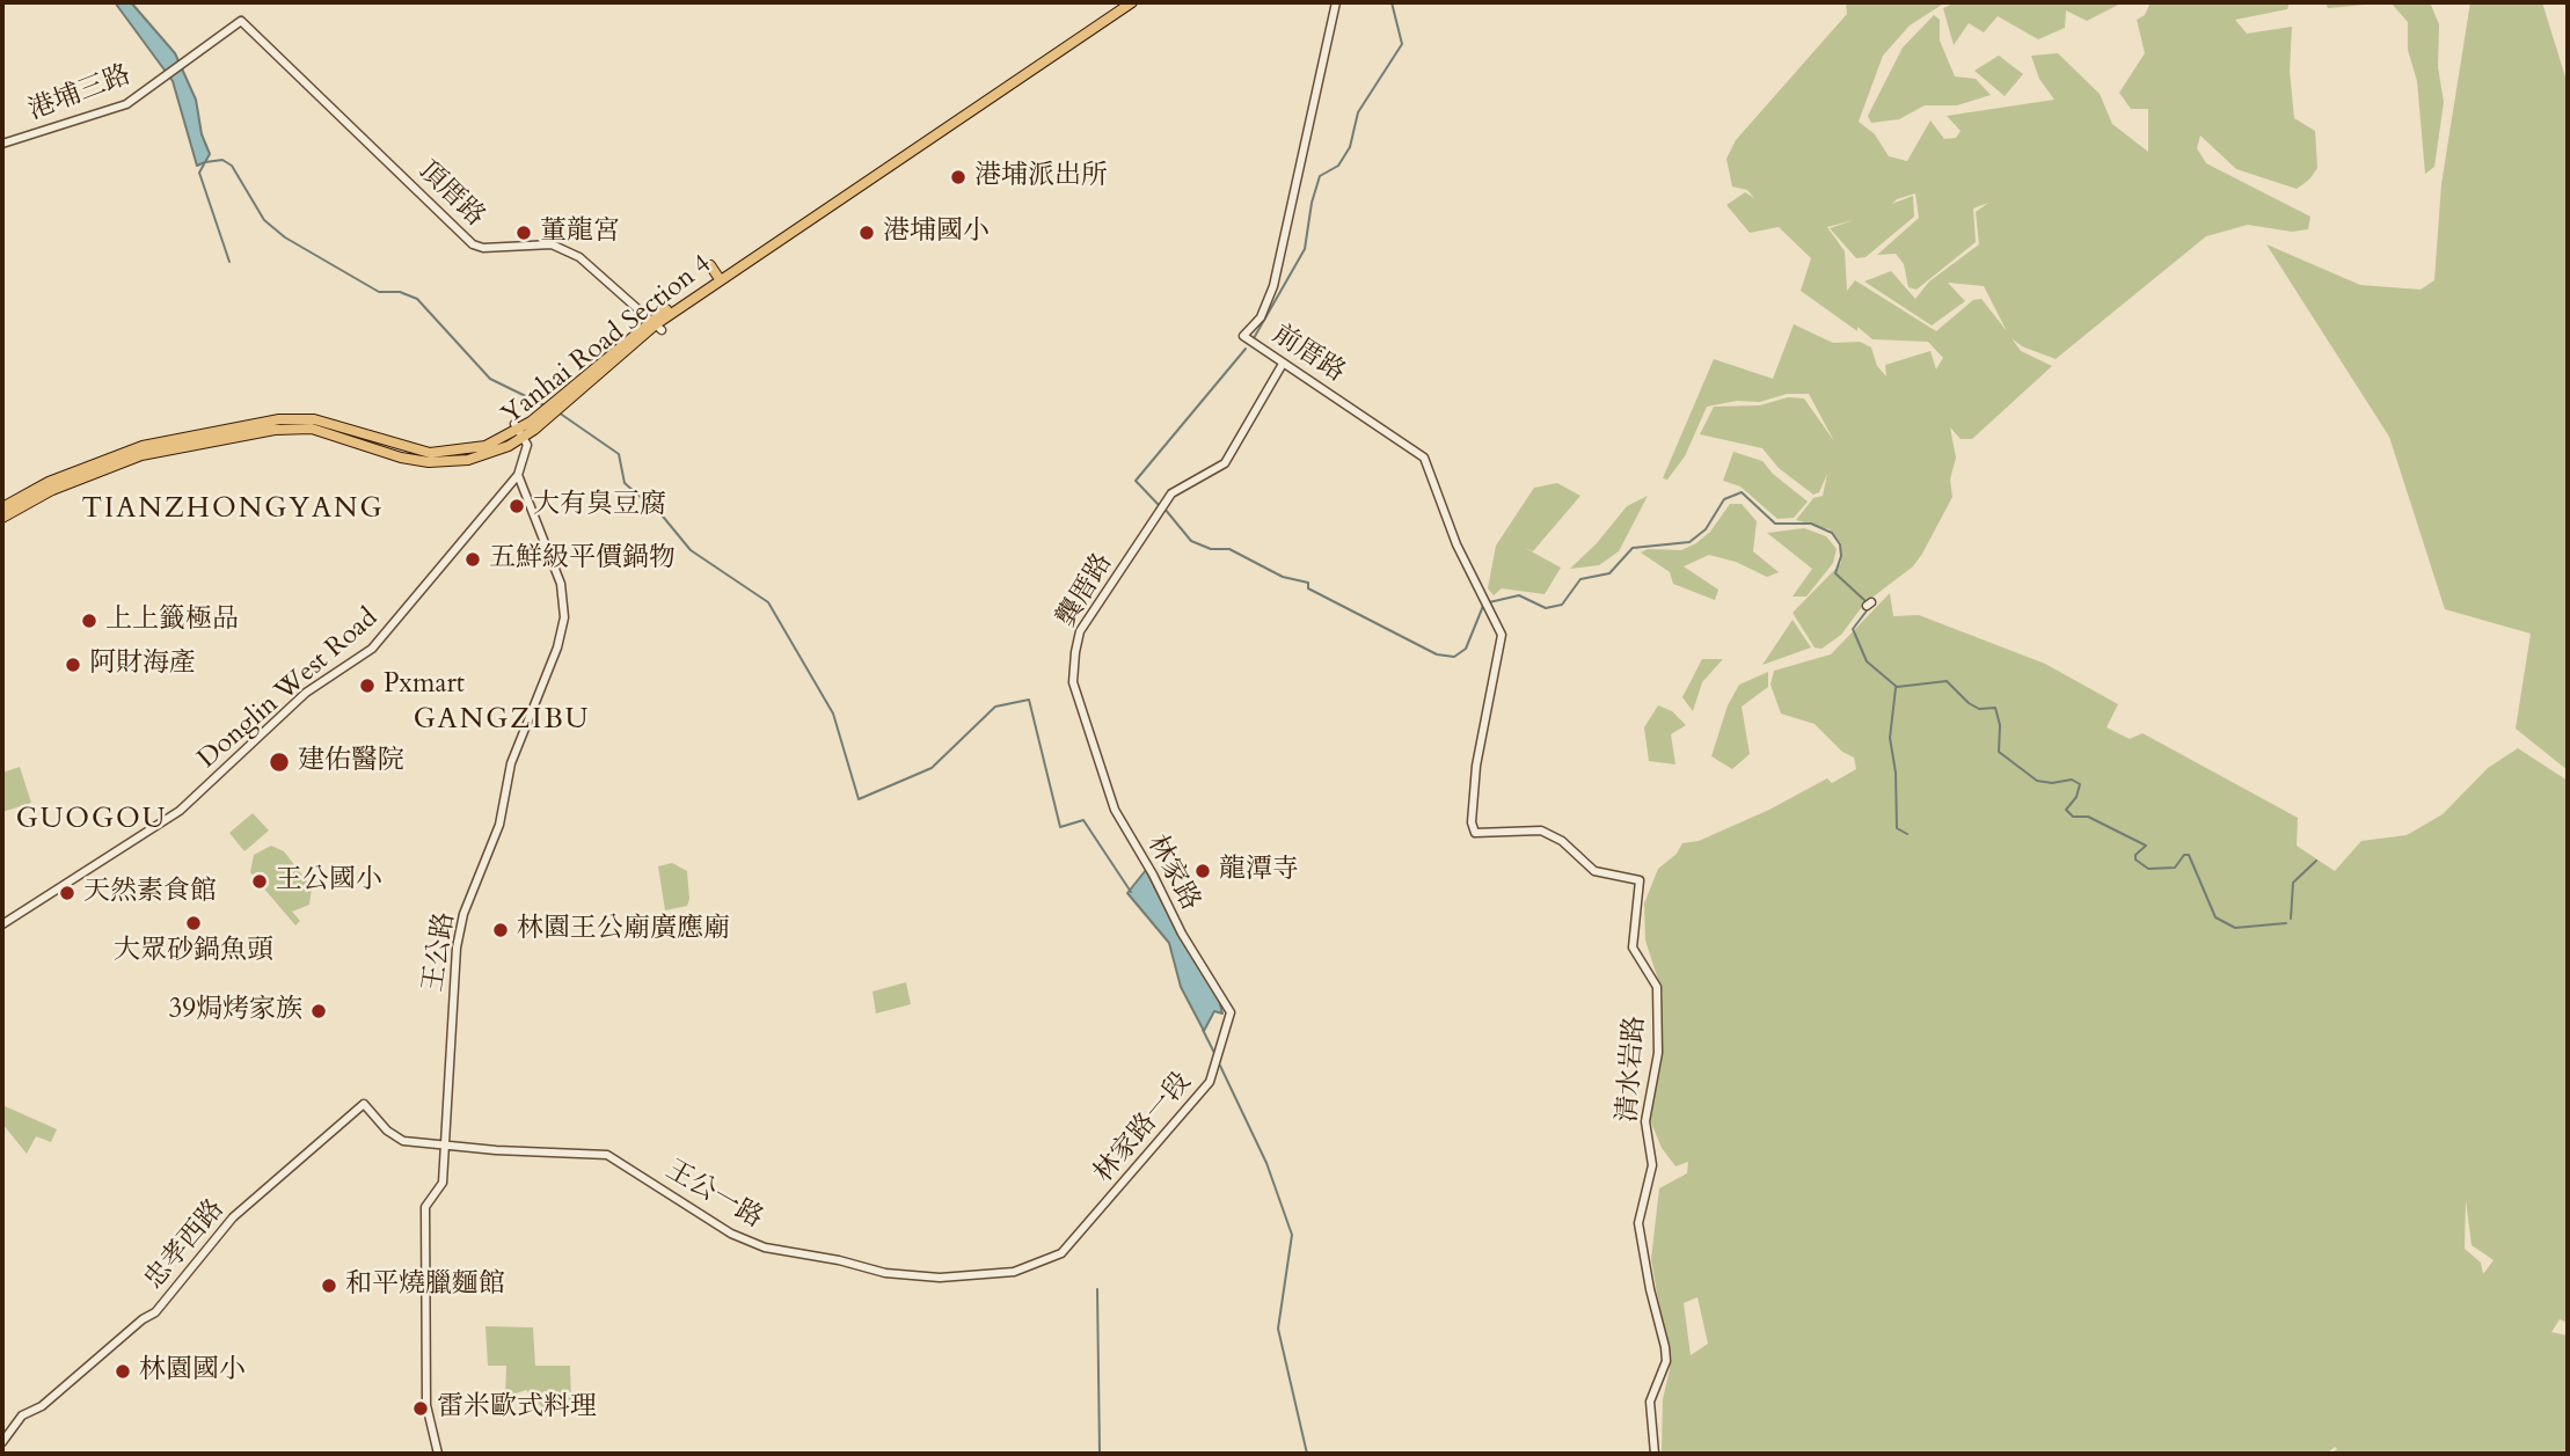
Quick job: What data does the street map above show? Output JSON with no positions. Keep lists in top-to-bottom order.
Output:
{
  "streets": {
    "main road": ["Yanhai Road Section 4"],
    "street": [
      "港埔三路",
      "頂厝路",
      "前厝路",
      "龔厝路",
      "Donglin West Road",
      "林家路",
      "王公路",
      "清水岩路",
      "林家路一段",
      "王公一路",
      "忠孝西路"
    ]
  },
  "crossings": [
    ["港埔三路", "頂厝路"],
    ["頂厝路", "Yanhai Road Section 4"],
    ["前厝路", "龔厝路"],
    ["前厝路", "清水岩路"],
    ["龔厝路", "林家路"],
    ["Donglin West Road", "王公路"],
    ["林家路", "林家路一段"],
    ["王公路", "王公一路"],
    ["林家路一段", "王公一路"],
    ["王公一路", "忠孝西路"]
  ],
  "districts": ["TIANZHONGYANG", "GANGZIBU", "GUOGOU"],
  "places": [
    "港埔派出所",
    "董龍宮",
    "港埔國小",
    "大有臭豆腐",
    "五鮮級平價鍋物",
    "上上籤極品",
    "阿財海產",
    "Pxmart",
    "建佑醫院",
    "龍潭寺",
    "王公國小",
    "天然素食館",
    "大眾砂鍋魚頭",
    "林園王公廟廣應廟",
    "39焗烤家族",
    "和平燒臘麵館",
    "林園國小",
    "雷米歐式料理"
  ]
}
